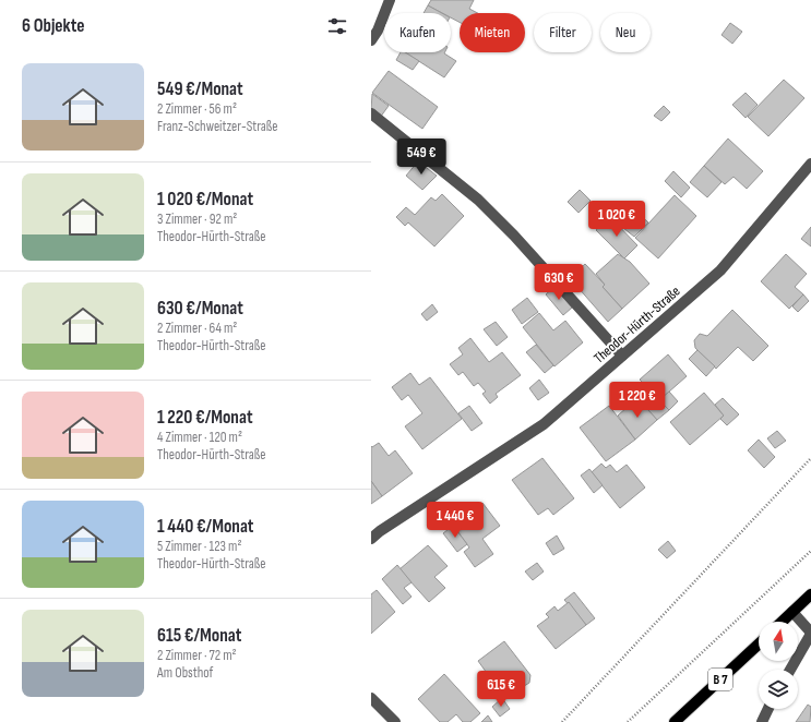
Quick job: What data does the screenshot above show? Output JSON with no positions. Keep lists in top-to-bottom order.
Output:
{
  "streets": {
    "main road": ["B 7"],
    "street": ["Theodor-Hürth-Straße"]
  },
  "north": "top",
  "page": {
    "heading": "6 Objekte",
    "chip": [
      "Kaufen",
      "Mieten",
      "Filter",
      "Neu"
    ],
    "list": [
      {
        "name": "549 €/Monat",
        "note": "2 Zimmer · 56 m² · Franz-Schweitzer-Straße"
      },
      {
        "name": "1 020 €/Monat",
        "note": "3 Zimmer · 92 m² · Theodor-Hürth-Straße"
      },
      {
        "name": "630 €/Monat",
        "note": "2 Zimmer · 64 m² · Theodor-Hürth-Straße"
      },
      {
        "name": "1 220 €/Monat",
        "note": "4 Zimmer · 120 m² · Theodor-Hürth-Straße"
      },
      {
        "name": "1 440 €/Monat",
        "note": "5 Zimmer · 123 m² · Theodor-Hürth-Straße"
      },
      {
        "name": "615 €/Monat",
        "note": "2 Zimmer · 72 m² · Am Obsthof"
      }
    ],
    "price": [
      "549 €",
      "1 020 €",
      "630 €",
      "1 220 €",
      "1 440 €",
      "615 €"
    ]
  }
}
